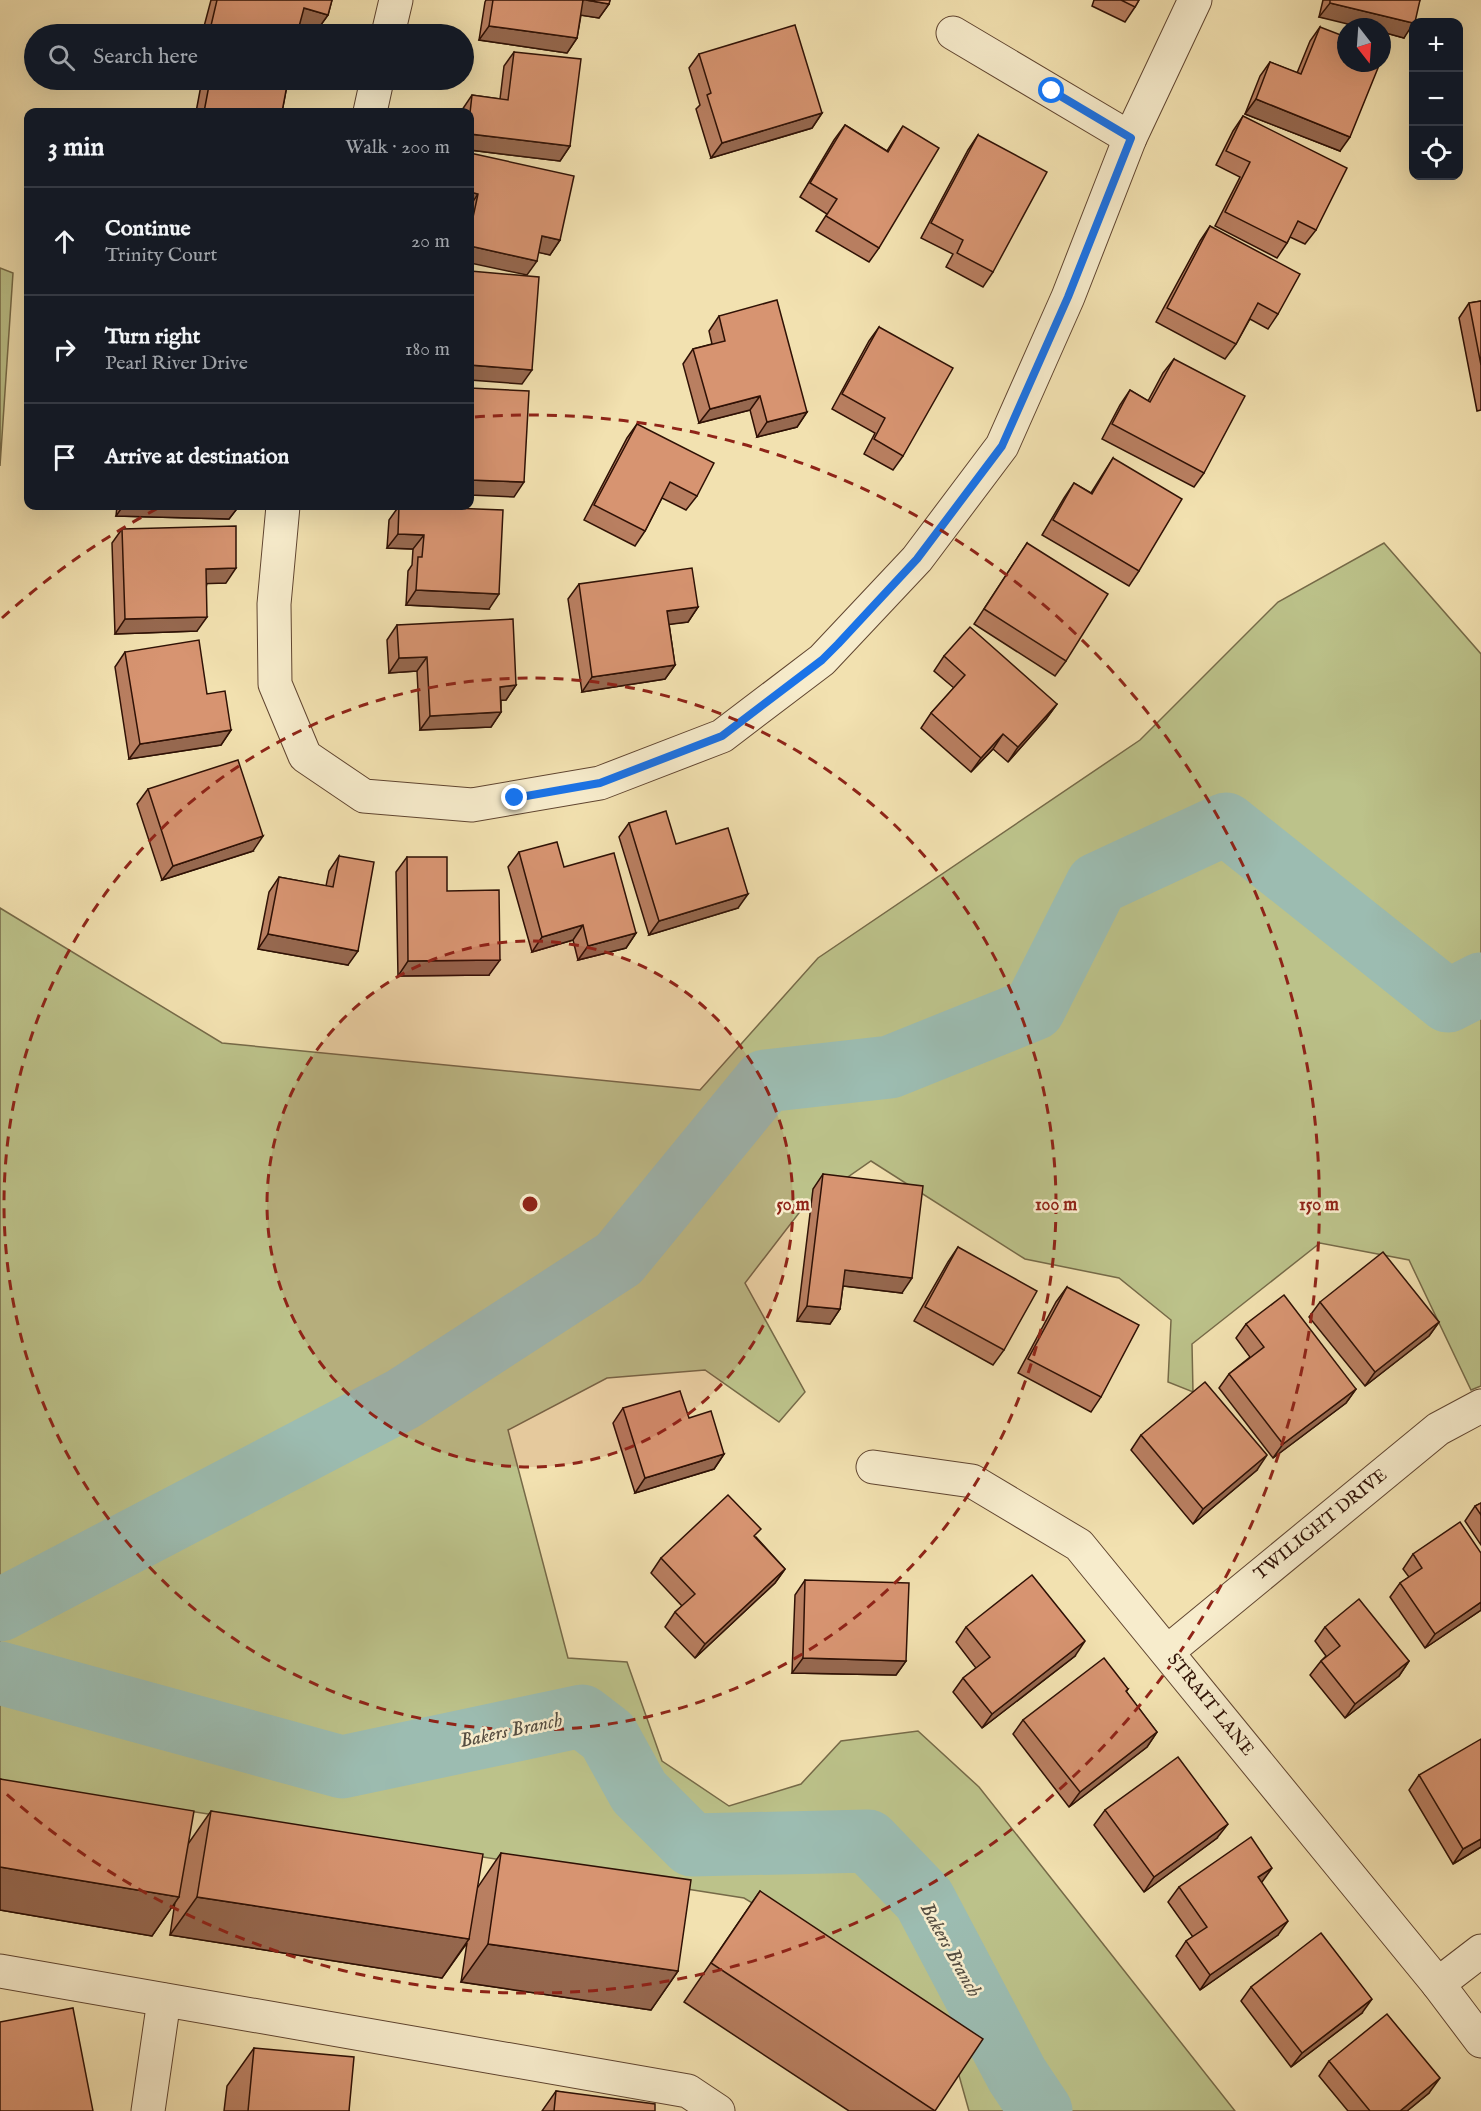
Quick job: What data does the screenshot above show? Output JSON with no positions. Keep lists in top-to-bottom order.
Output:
{
  "streets": {
    "street": ["TWILIGHT DRIVE", "STRAIT LANE"]
  },
  "crossings": [
    ["TWILIGHT DRIVE", "STRAIT LANE"]
  ],
  "water": ["Bakers Branch"],
  "north": "bottom",
  "page": {
    "map_buttons": ["+", "−"],
    "search": "Search here",
    "heading": ["3 min", "Walk · 200 m"],
    "list": [
      ["Continue", "Trinity Court", "20 m"],
      ["Turn right", "Pearl River Drive", "180 m"],
      "Arrive at destination"
    ]
  },
  "rings": ["50 m", "100 m", "150 m"]
}
